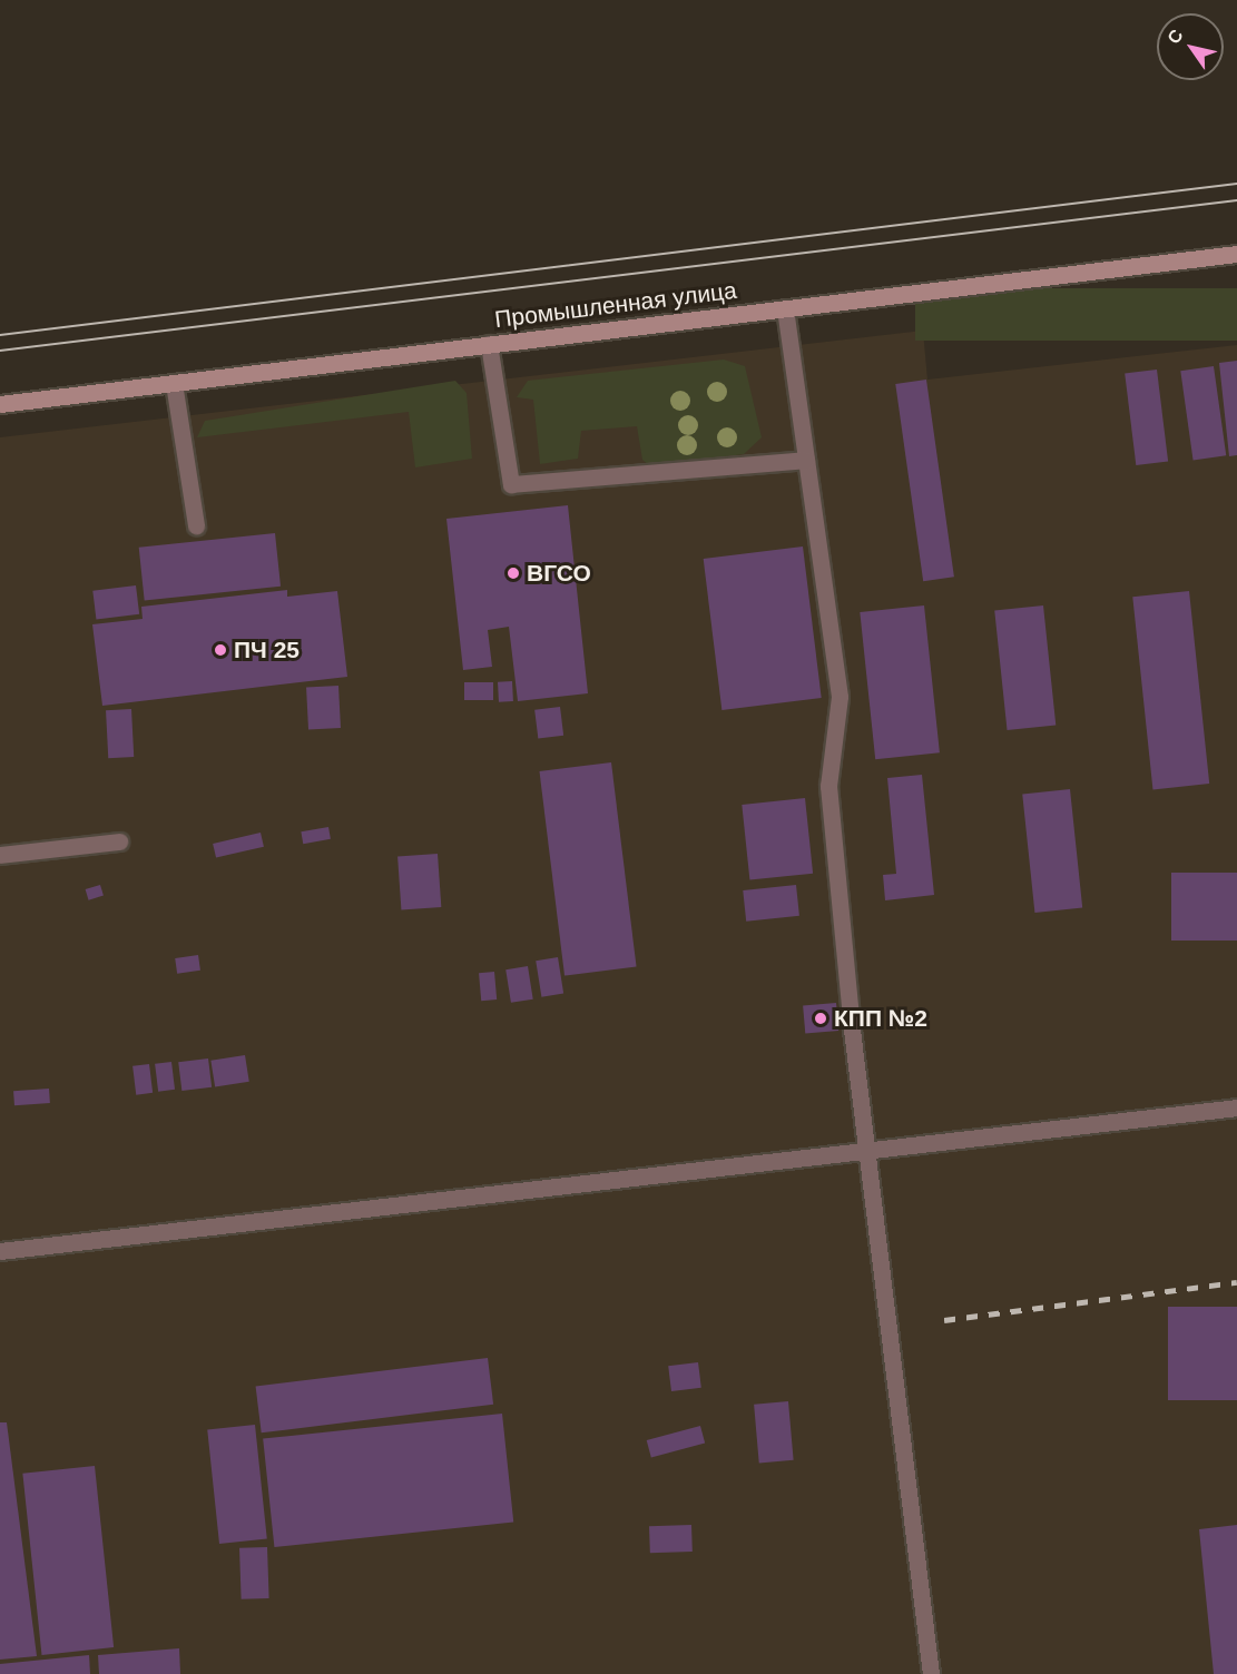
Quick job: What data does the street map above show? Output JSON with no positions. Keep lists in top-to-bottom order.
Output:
{
  "streets": {
    "street": ["Промышленная улица"]
  },
  "places": ["ВГСО", "ПЧ 25", "КПП №2"],
  "north": "top left"
}
